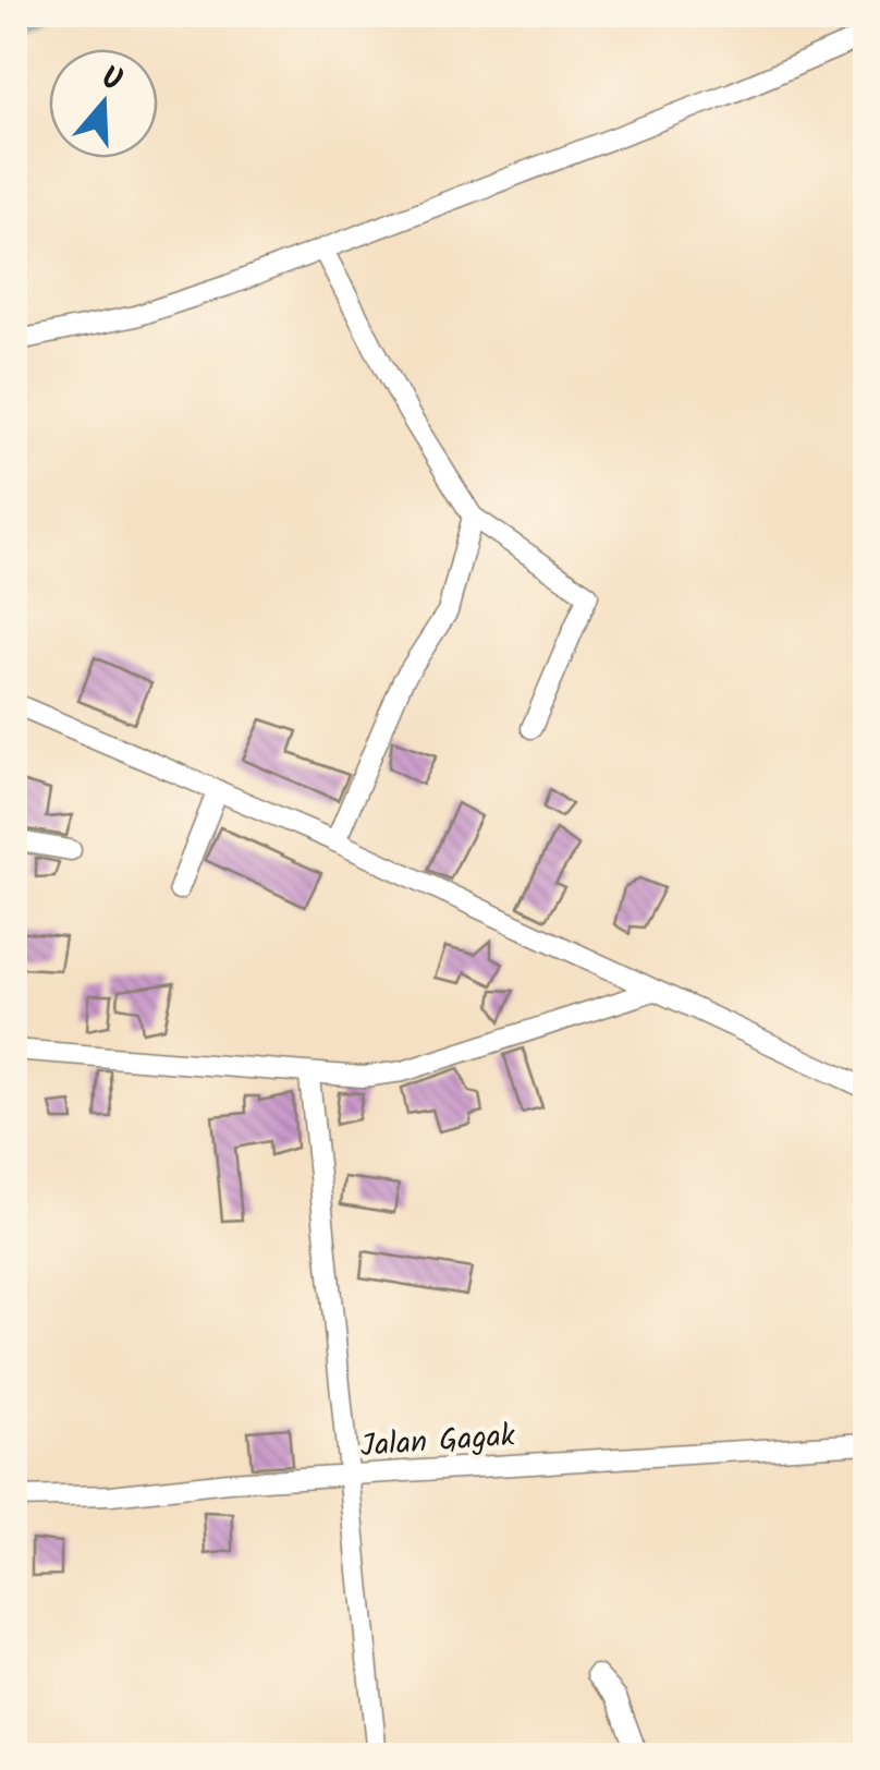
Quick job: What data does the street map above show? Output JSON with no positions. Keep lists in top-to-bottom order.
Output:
{
  "streets": {
    "street": ["Jalan Gagak"]
  },
  "north": "top"
}
